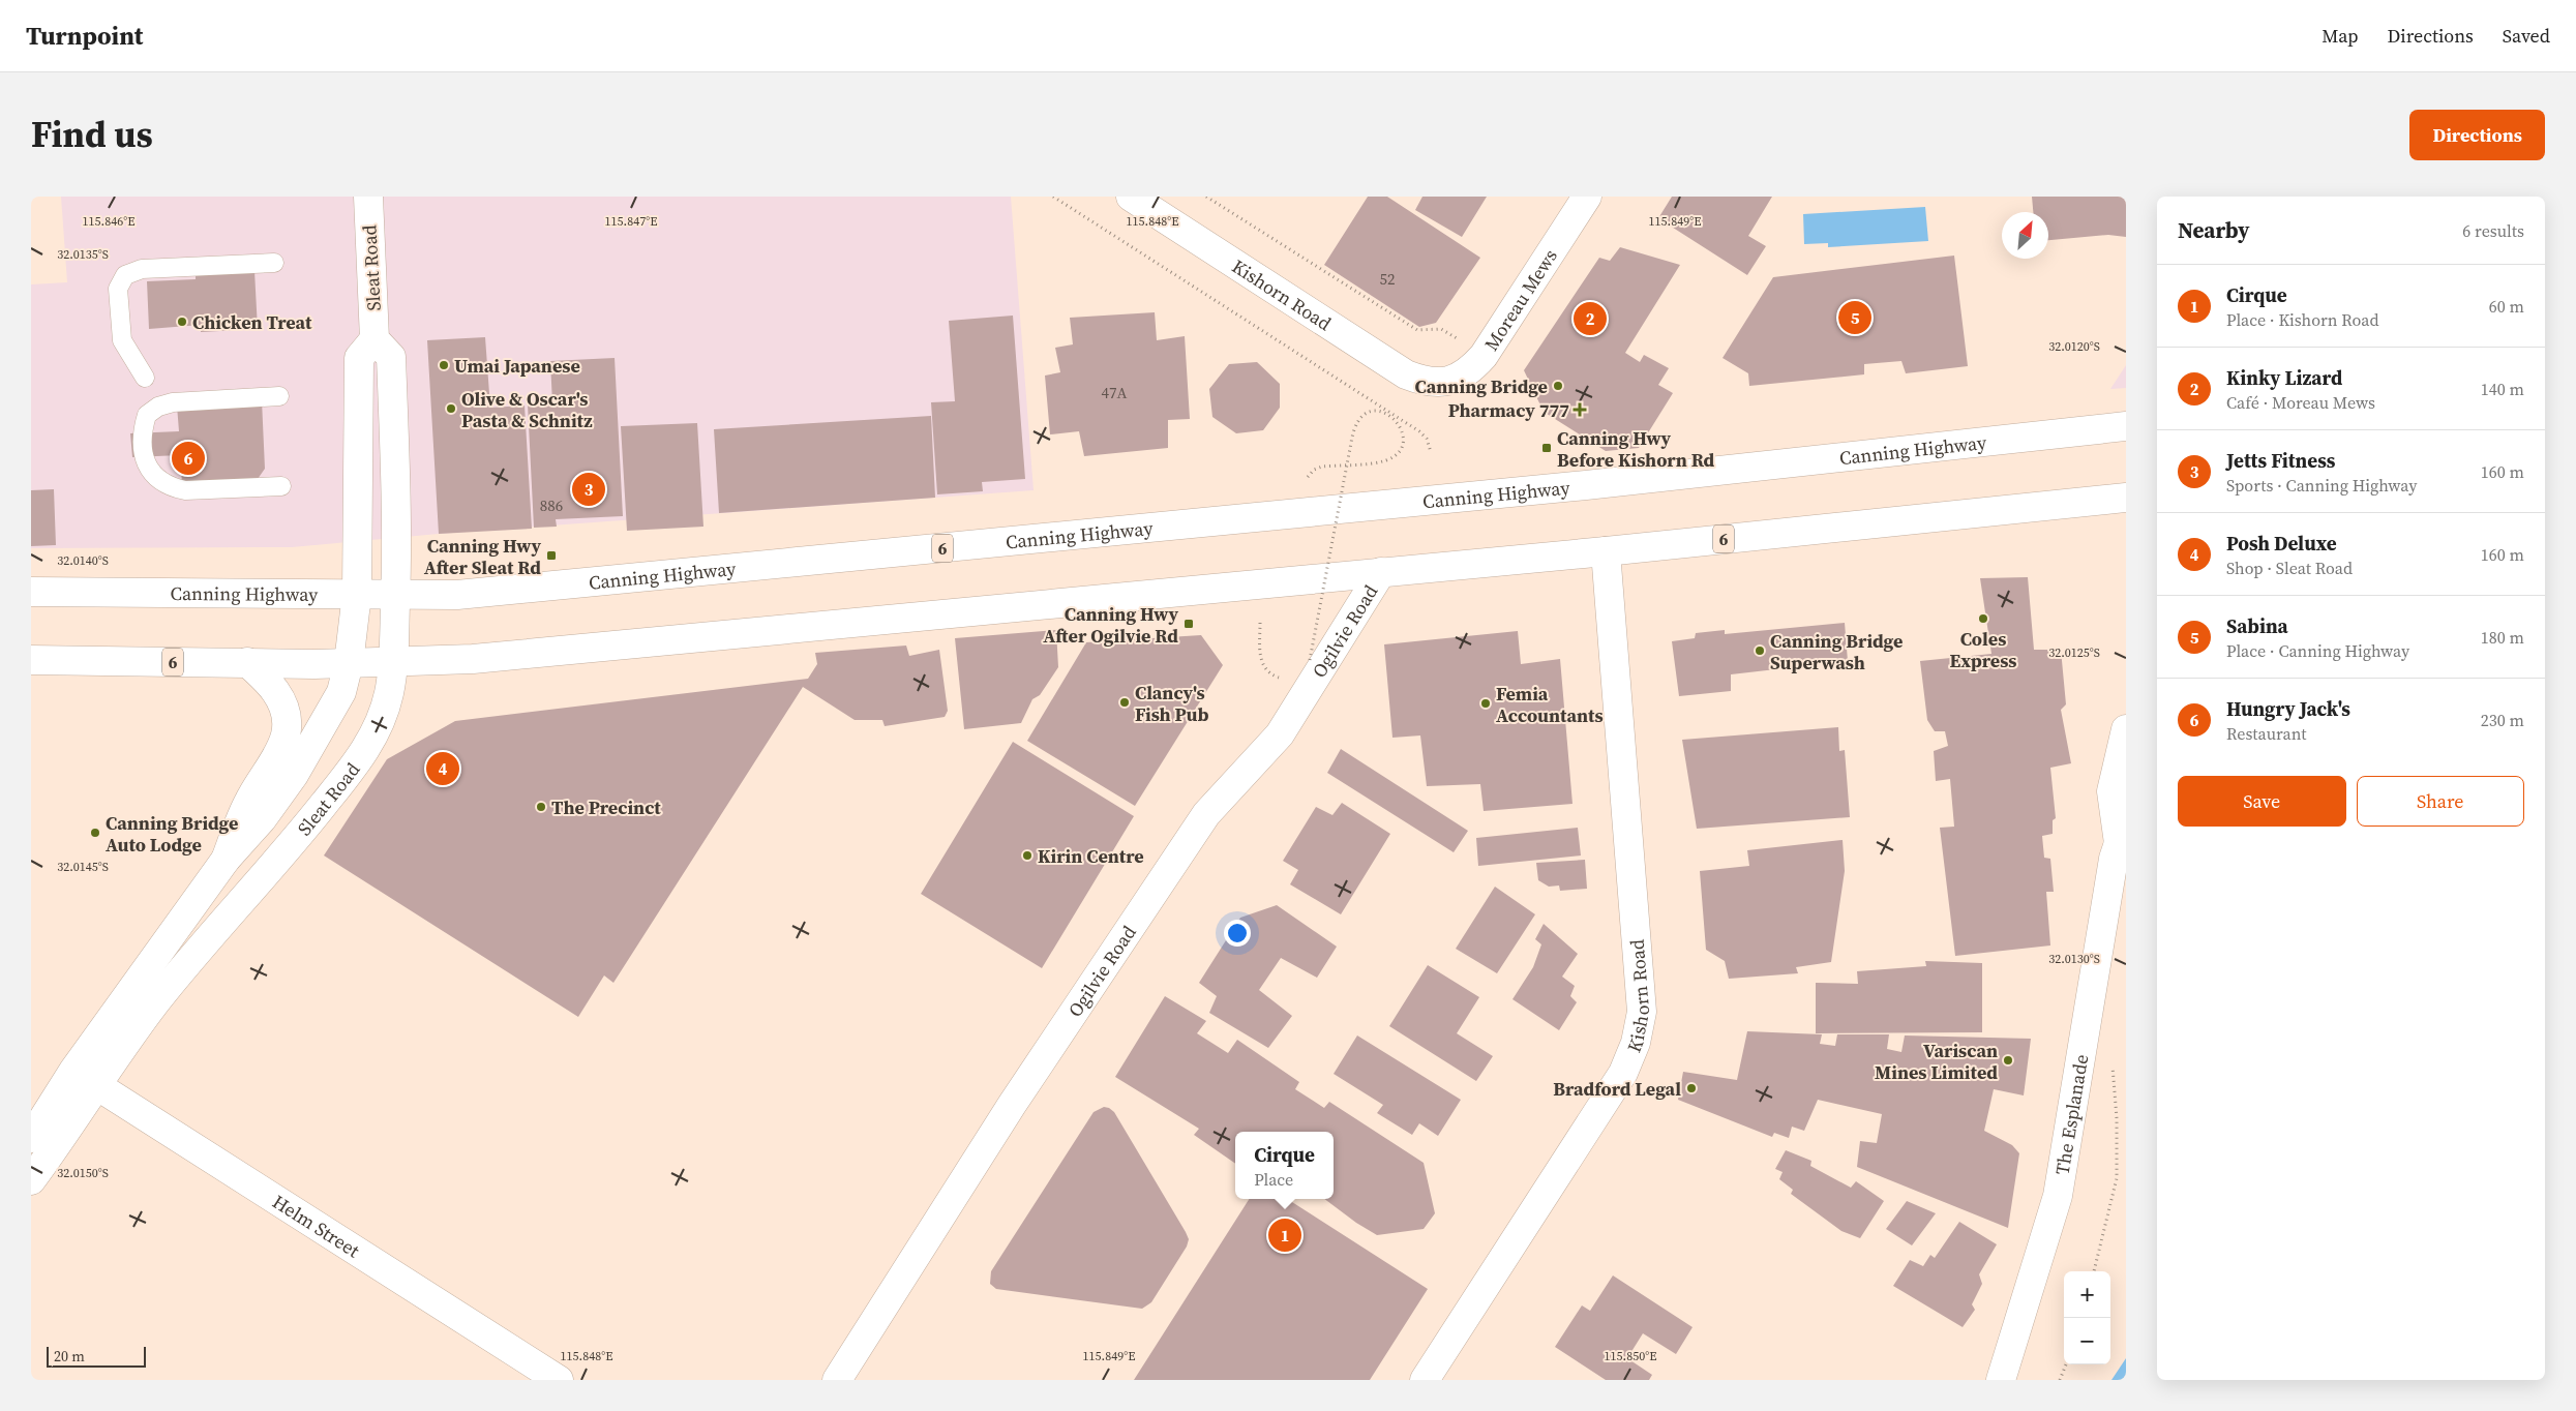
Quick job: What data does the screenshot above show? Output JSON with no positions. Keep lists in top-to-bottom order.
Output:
{
  "streets": {
    "main road": [
      "Sleat Road",
      "Kishorn Road",
      "Moreau Mews",
      "Canning Highway",
      "6",
      "Ogilvie Road",
      "The Esplanade",
      "Helm Street"
    ]
  },
  "crossings": [
    ["Sleat Road", "Canning Highway"],
    ["Sleat Road", "6"],
    ["Sleat Road", "Helm Street"],
    ["Kishorn Road", "Moreau Mews"],
    ["Kishorn Road", "6"],
    ["6", "Ogilvie Road"]
  ],
  "places": {
    "other": [
      "Chicken Treat",
      "Umai Japanese",
      "Canning Bridge",
      "Olive & Oscar's Pasta & Schnitz",
      "Coles Express",
      "Canning Bridge Superwash",
      "Clancy's Fish Pub",
      "Femia Accountants",
      "The Precinct",
      "Canning Bridge Auto Lodge",
      "Kirin Centre",
      "Variscan Mines Limited",
      "Bradford Legal"
    ],
    "health": ["Pharmacy 777"],
    "transit": ["Canning Hwy Before Kishorn Rd", "Canning Hwy After Sleat Rd", "Canning Hwy After Ogilvie Rd"]
  },
  "house_numbers": ["52", "47A", "886"],
  "scale_bar": "20 m",
  "north": "top right",
  "page": {
    "header": "Turnpoint",
    "nav": ["Map", "Directions", "Saved"],
    "title": "Find us",
    "buttons": [
      "Directions",
      ["Save", "Share"]
    ],
    "heading": ["Nearby", "6 results"],
    "list": [
      {
        "mark": "1",
        "name": "Cirque",
        "note": "Place · Kishorn Road",
        "value": "60 m"
      },
      {
        "mark": "2",
        "name": "Kinky Lizard",
        "note": "Café · Moreau Mews",
        "value": "140 m"
      },
      {
        "mark": "3",
        "name": "Jetts Fitness",
        "note": "Sports · Canning Highway",
        "value": "160 m"
      },
      {
        "mark": "4",
        "name": "Posh Deluxe",
        "note": "Shop · Sleat Road",
        "value": "160 m"
      },
      {
        "mark": "5",
        "name": "Sabina",
        "note": "Place · Canning Highway",
        "value": "180 m"
      },
      {
        "mark": "6",
        "name": "Hungry Jack's",
        "note": "Restaurant",
        "value": "230 m"
      }
    ],
    "pins": [
      "5",
      "2",
      "6",
      "3",
      "4",
      "1"
    ],
    "popup": ["Cirque", "Place"],
    "map_buttons": ["+", "−"],
    "scale": "20 m"
  },
  "coordinates": [
    "115.846°E",
    "115.847°E",
    "115.848°E",
    "115.849°E",
    "32.0135°S",
    "32.0120°S",
    "32.0140°S",
    "32.0125°S",
    "32.0145°S",
    "32.0130°S",
    "32.0150°S",
    "115.850°E"
  ]
}
